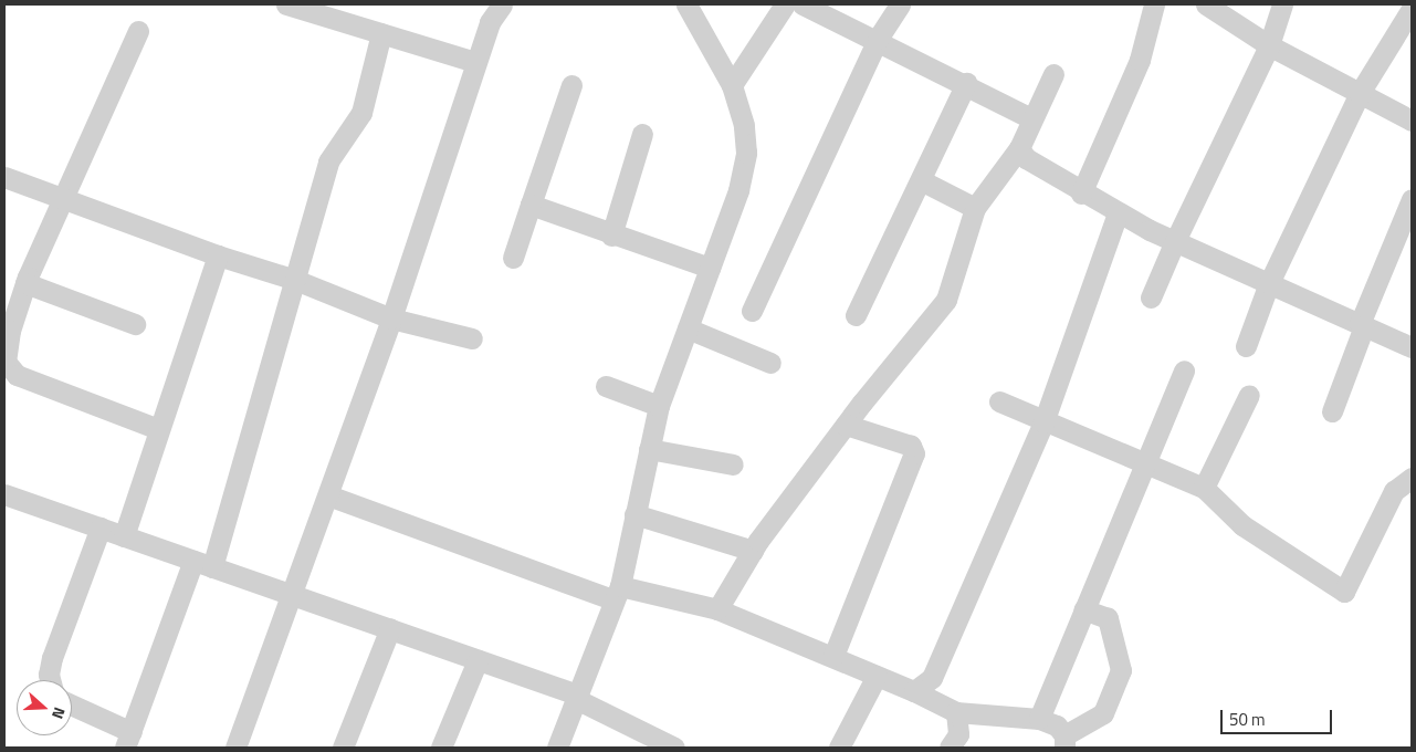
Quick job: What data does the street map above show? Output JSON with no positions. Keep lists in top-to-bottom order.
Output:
{
  "scale_bar": "50 m",
  "north": "right"
}
